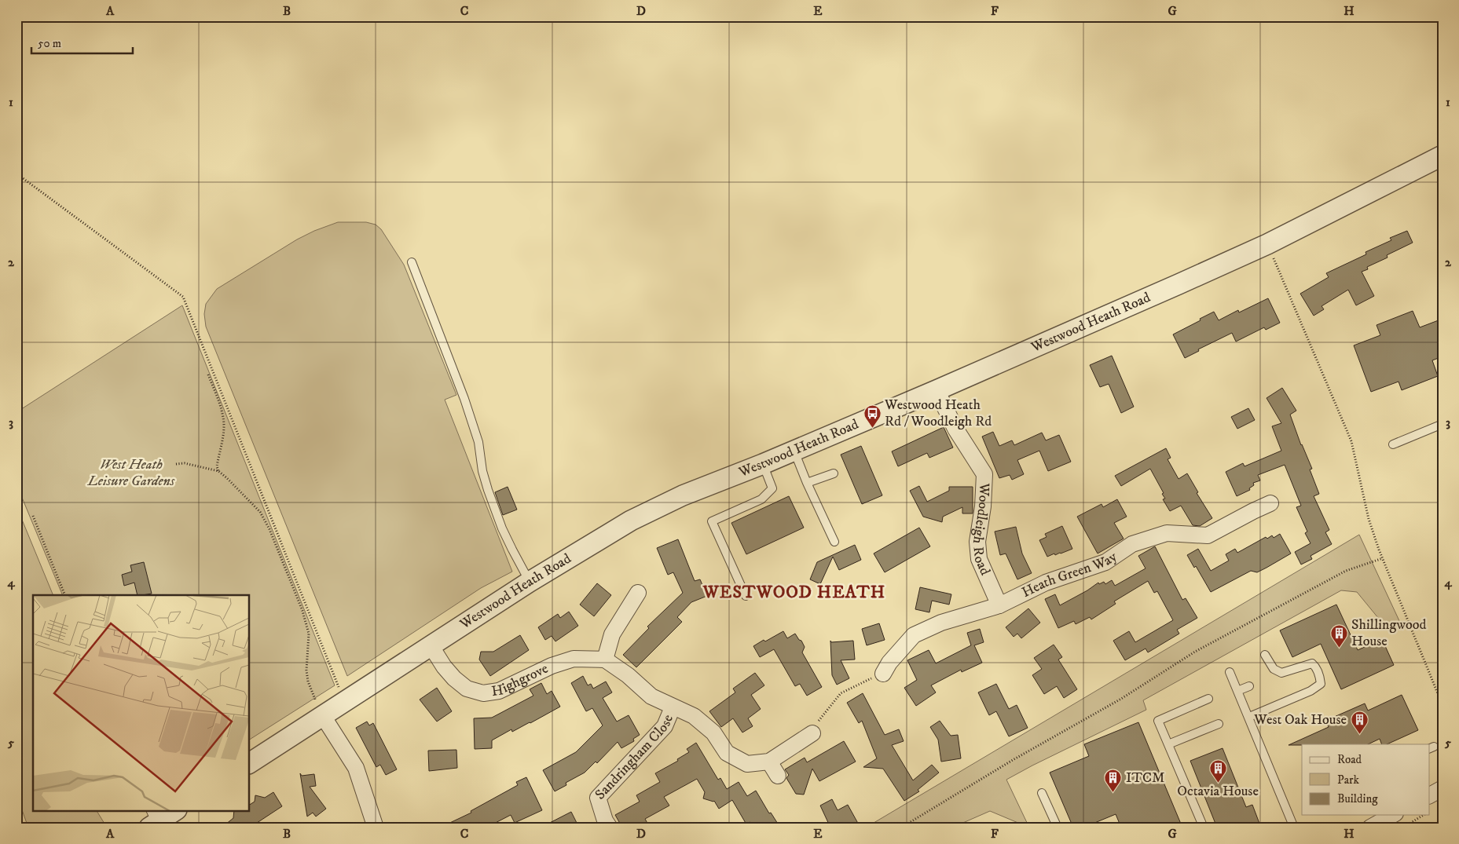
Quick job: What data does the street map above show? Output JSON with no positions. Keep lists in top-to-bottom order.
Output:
{
  "streets": {
    "street": [
      "Westwood Heath Road",
      "Woodleigh Road",
      "Heath Green Way",
      "Highgrove",
      "Sandringham Close"
    ]
  },
  "crossings": [
    ["Westwood Heath Road", "Woodleigh Road"],
    ["Westwood Heath Road", "Highgrove"],
    ["Woodleigh Road", "Heath Green Way"]
  ],
  "districts": ["WESTWOOD HEATH"],
  "parks": ["West Heath Leisure Gardens"],
  "places": {
    "bus stop": ["Westwood Heath Rd / Woodleigh Rd"],
    "building": [
      "Shillingwood House",
      "West Oak House",
      "Octavia House",
      "ITCM"
    ]
  },
  "legend": ["Road", "Park", "Building"],
  "scale_bar": "50 m",
  "grid": {
    "columns": [
      "A",
      "B",
      "C",
      "D",
      "E",
      "F",
      "G",
      "H"
    ],
    "rows": [
      "1",
      "2",
      "3",
      "4",
      "5"
    ]
  }
}
